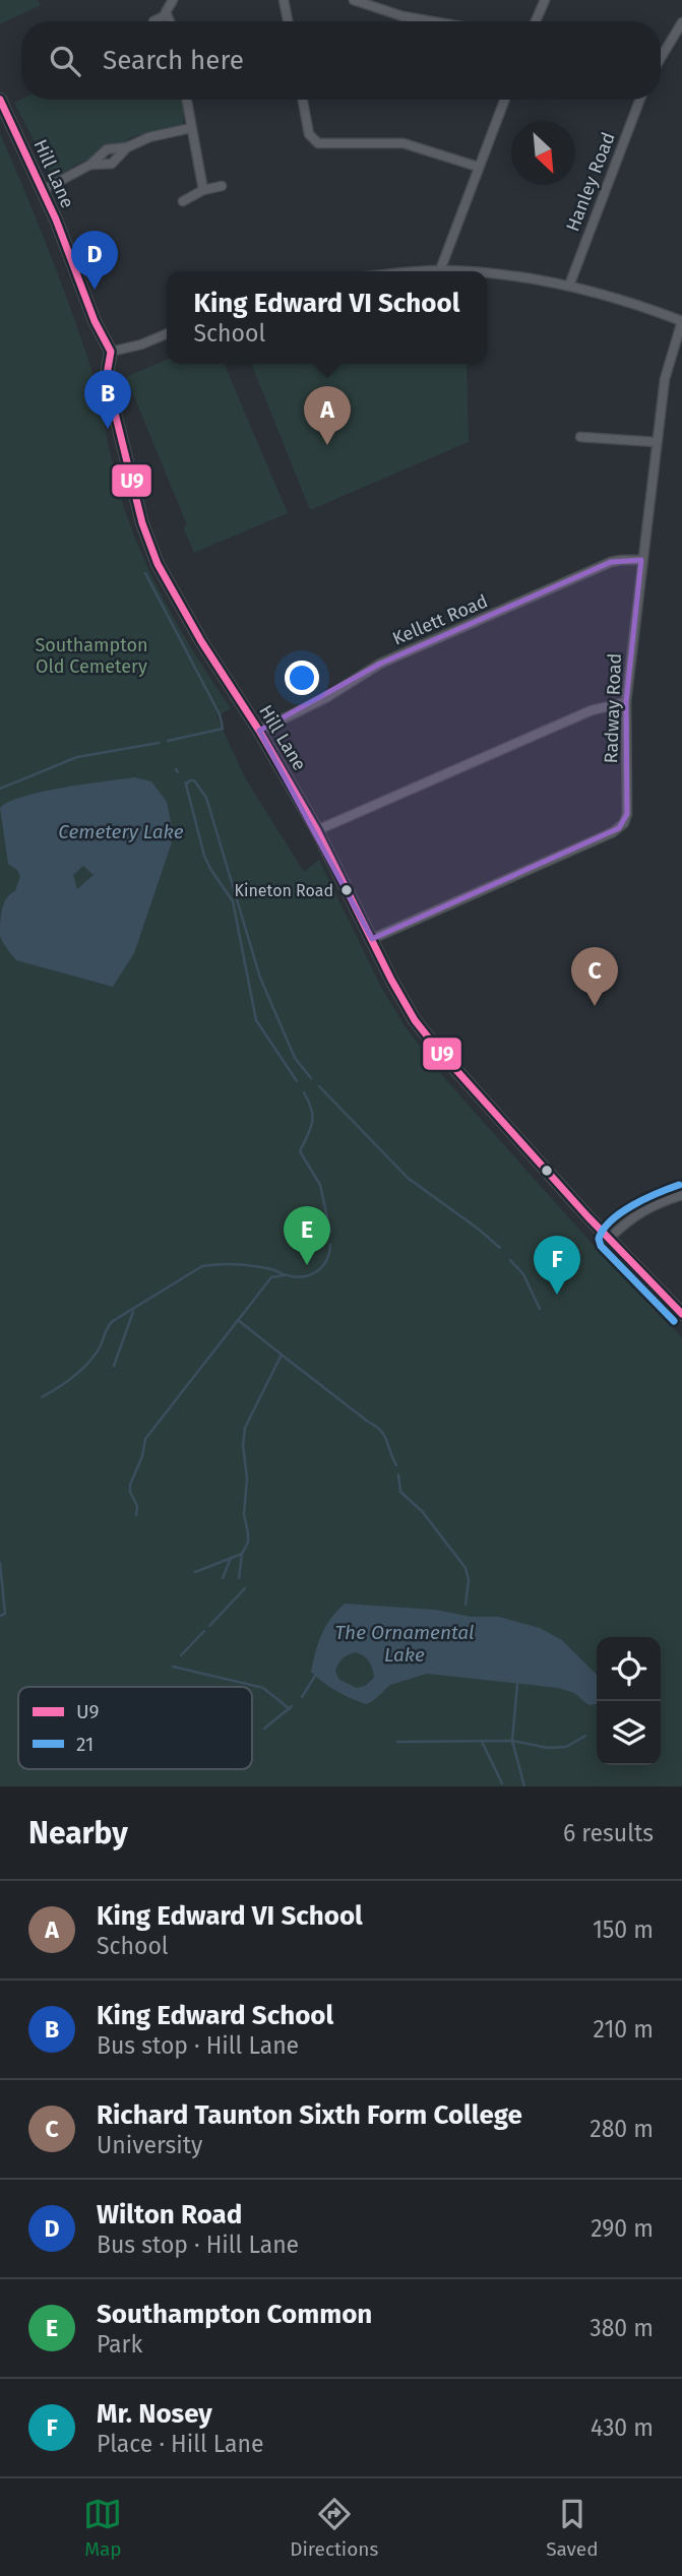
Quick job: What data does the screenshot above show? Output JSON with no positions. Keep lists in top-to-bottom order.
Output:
{
  "streets": {
    "street": [
      "Hill Lane",
      "Hanley Road",
      "Kellett Road",
      "Radway Road"
    ]
  },
  "crossings": [
    ["Hill Lane", "Kellett Road"],
    ["Hill Lane", "Radway Road"],
    ["Kellett Road", "Radway Road"]
  ],
  "water": ["Cemetery Lake", "The Ornamental Lake"],
  "parks": ["Southampton Old Cemetery"],
  "places": ["Kineton Road"],
  "lines": ["transit line U9", "transit line 21"],
  "legend": ["U9", "21"],
  "north": "bottom right",
  "page": {
    "search": "Search here",
    "pins": [
      "D",
      "B",
      "A",
      "C",
      "E",
      "F"
    ],
    "popup": ["King Edward VI School", "School"],
    "heading": ["Nearby", "6 results"],
    "list": [
      {
        "mark": "A",
        "name": "King Edward VI School",
        "note": "School",
        "value": "150 m"
      },
      {
        "mark": "B",
        "name": "King Edward School",
        "note": "Bus stop · Hill Lane",
        "value": "210 m"
      },
      {
        "mark": "C",
        "name": "Richard Taunton Sixth Form College",
        "note": "University",
        "value": "280 m"
      },
      {
        "mark": "D",
        "name": "Wilton Road",
        "note": "Bus stop · Hill Lane",
        "value": "290 m"
      },
      {
        "mark": "E",
        "name": "Southampton Common",
        "note": "Park",
        "value": "380 m"
      },
      {
        "mark": "F",
        "name": "Mr. Nosey",
        "note": "Place · Hill Lane",
        "value": "430 m"
      }
    ],
    "nav": ["Map", "Directions", "Saved"]
  }
}
